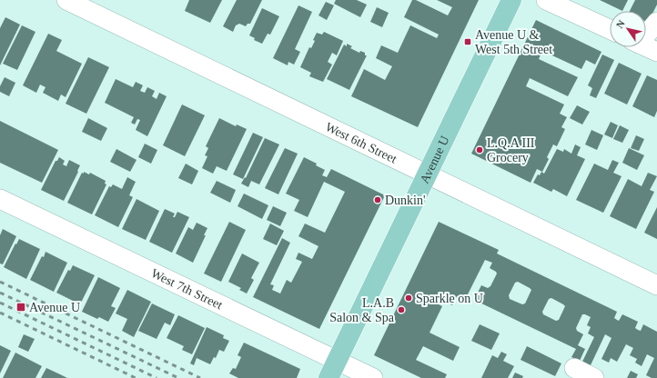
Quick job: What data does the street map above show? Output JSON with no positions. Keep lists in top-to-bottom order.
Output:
{
  "streets": {
    "main road": ["Avenue U"],
    "street": ["West 6th Street", "West 7th Street"]
  },
  "crossings": [
    ["West 6th Street", "Avenue U"],
    ["Avenue U", "West 7th Street"]
  ],
  "places": {
    "transit": ["Avenue U & West 5th Street", "Avenue U"],
    "other": [
      "L.Q.A III Grocery",
      "Dunkin'",
      "Sparkle on U",
      "L.A.B Salon & Spa"
    ]
  },
  "north": "top left"
}
